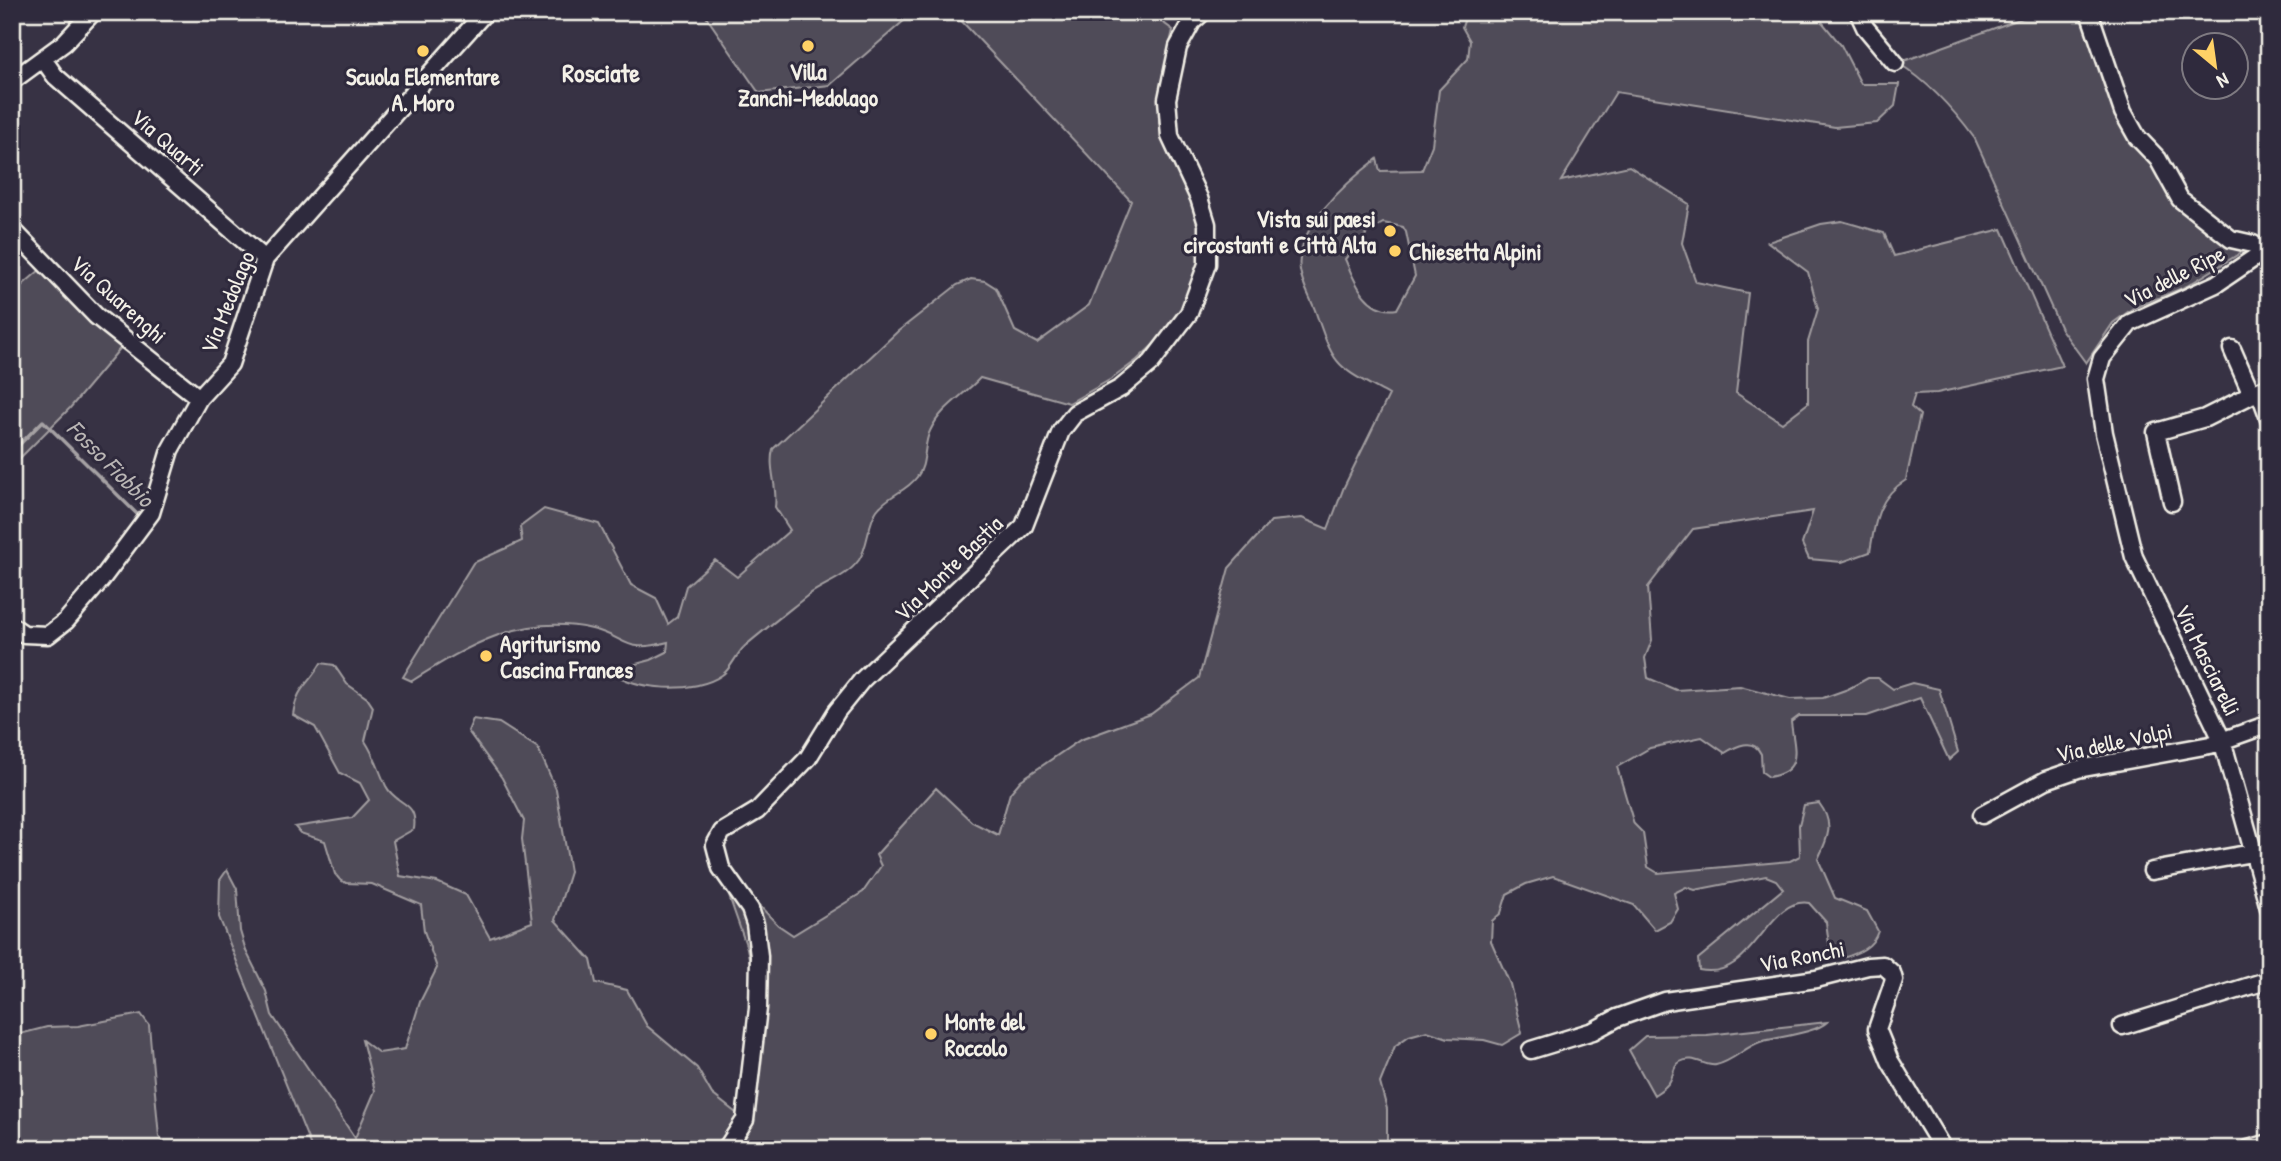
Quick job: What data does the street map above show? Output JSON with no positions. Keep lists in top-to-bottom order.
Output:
{
  "streets": {
    "street": [
      "Via Quarti",
      "Via delle Ripe",
      "Via Quarenghi",
      "Via Medolago",
      "Via Monte Bastia",
      "Via Masciarelli",
      "Via delle Volpi",
      "Via Ronchi"
    ]
  },
  "crossings": [
    ["Via Quarti", "Via Medolago"],
    ["Via delle Ripe", "Via Masciarelli"],
    ["Via Quarenghi", "Via Medolago"],
    ["Via Masciarelli", "Via delle Volpi"]
  ],
  "districts": ["Rosciate"],
  "water": ["Fosso Fiobbio"],
  "places": [
    "Villa Zanchi-Medolago",
    "Scuola Elementare A. Moro",
    "Vista sui paesi circostanti e Città Alta",
    "Chiesetta Alpini",
    "Agriturismo Cascina Frances",
    "Monte del Roccolo"
  ],
  "north": "bottom right"
}
